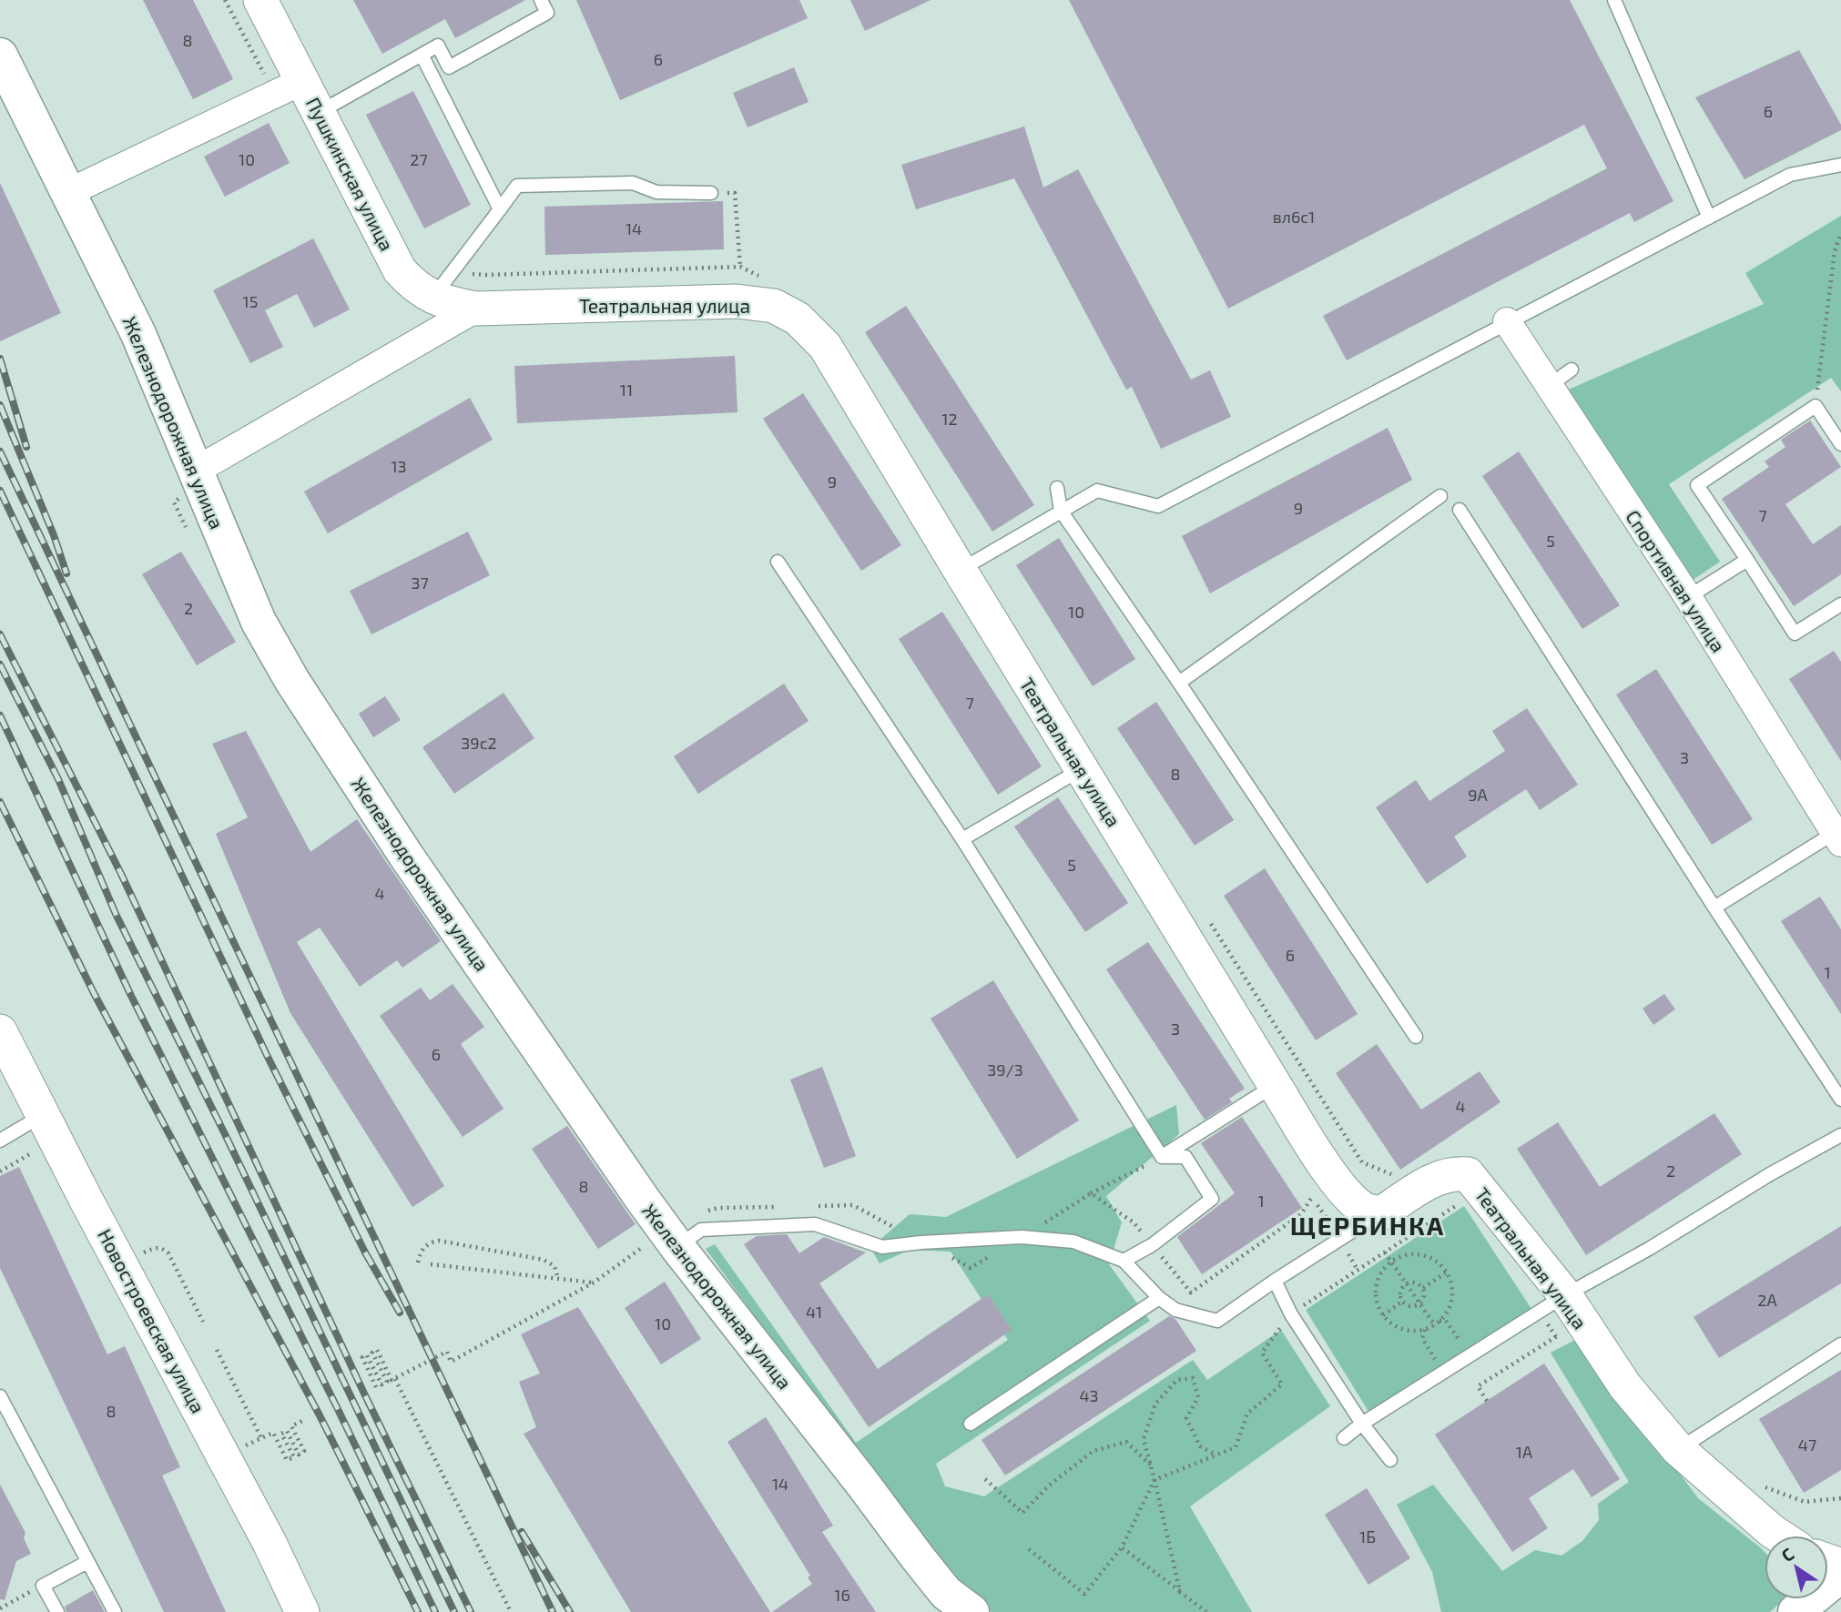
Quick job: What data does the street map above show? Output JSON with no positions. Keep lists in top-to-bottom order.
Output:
{
  "streets": {
    "main road": ["Железнодорожная улица"],
    "street": [
      "Пушкинская улица",
      "Театральная улица",
      "Спортивная улица",
      "Новостроевская улица"
    ]
  },
  "crossings": [
    ["Пушкинская улица", "Театральная улица"],
    ["Театральная улица", "Железнодорожная улица"]
  ],
  "districts": ["ЩЕРБИНКА"],
  "house_numbers": [
    "8",
    "6",
    "6",
    "10",
    "27",
    "вл6с1",
    "14",
    "15",
    "11",
    "12",
    "13",
    "9",
    "9",
    "7",
    "5",
    "37",
    "2",
    "10",
    "7",
    "39с2",
    "3",
    "8",
    "9А",
    "5",
    "4",
    "6",
    "1",
    "3",
    "6",
    "39/3",
    "4",
    "2",
    "8",
    "1",
    "2А",
    "41",
    "10",
    "43",
    "8",
    "47",
    "1А",
    "14",
    "1Б",
    "16"
  ],
  "north": "top left"
}
